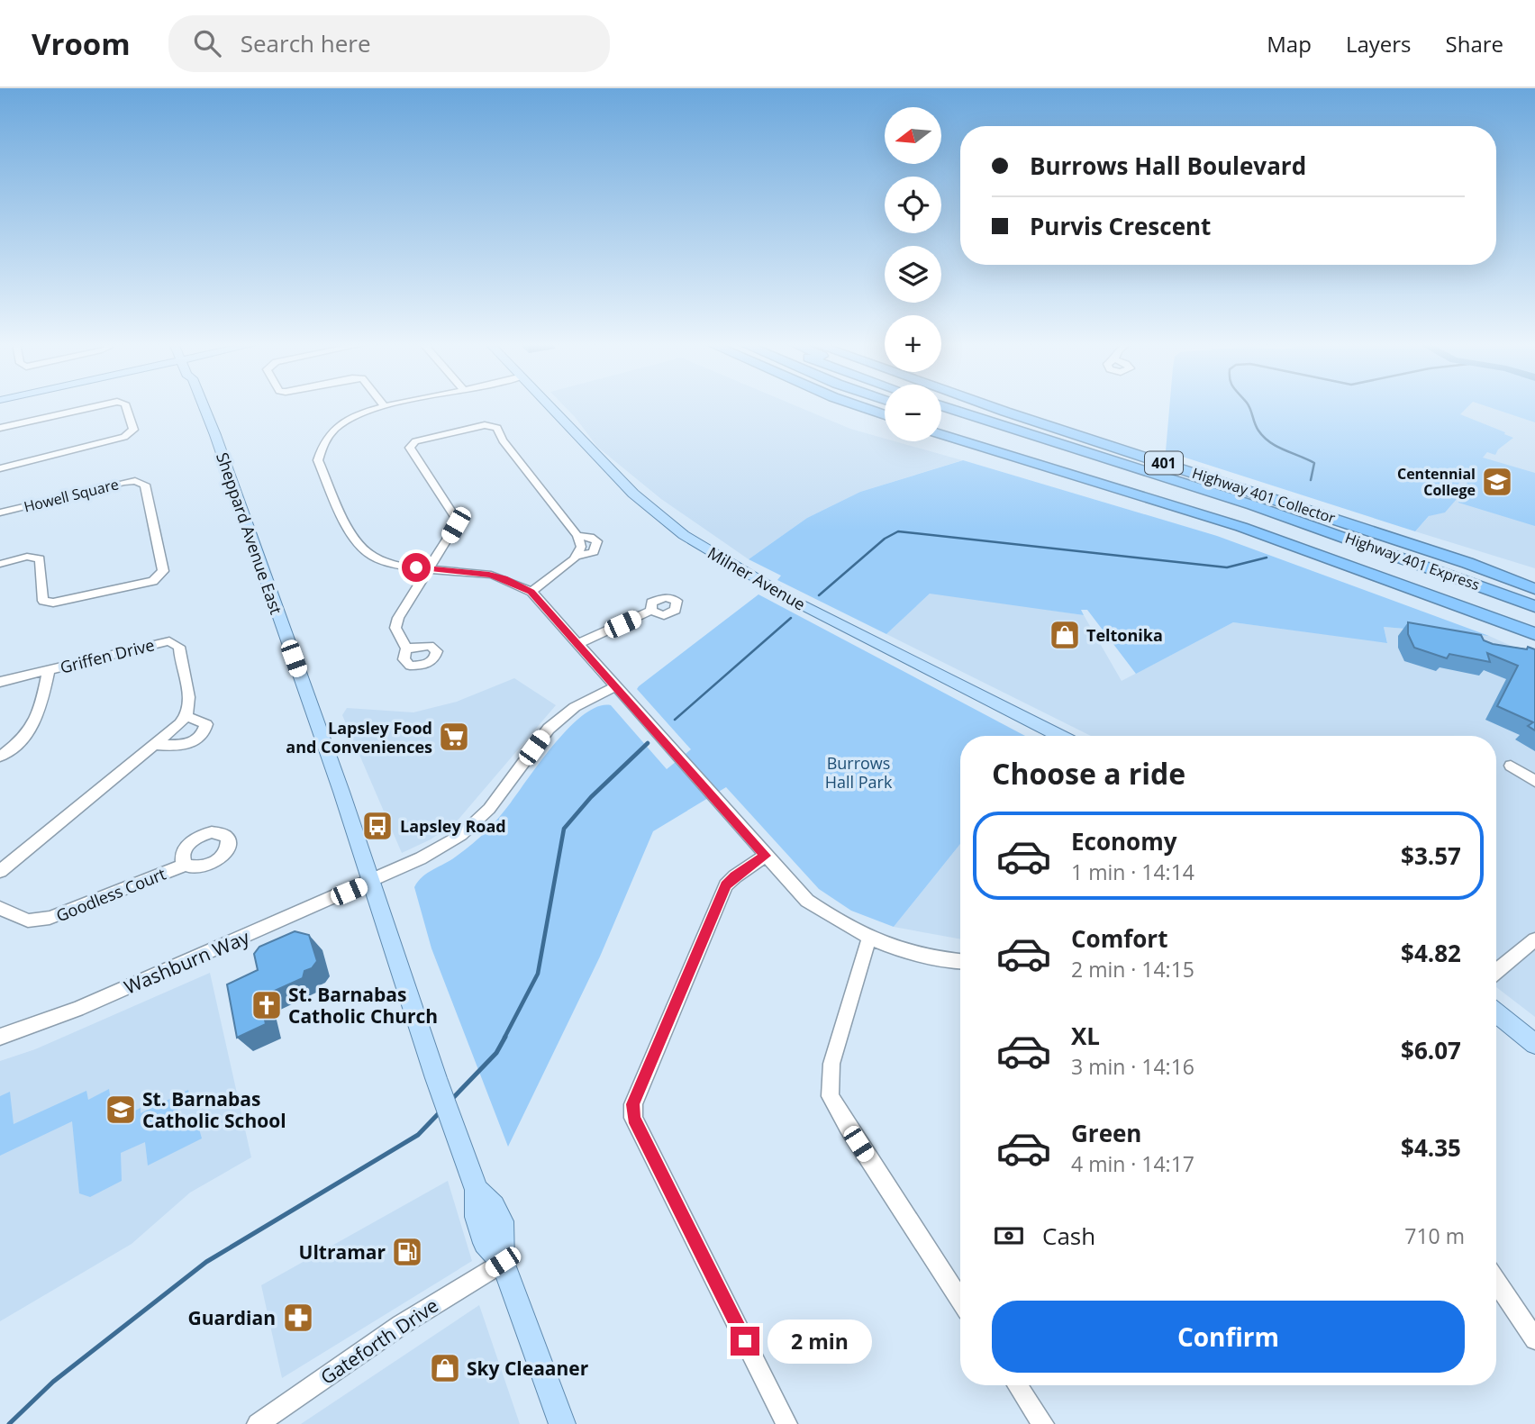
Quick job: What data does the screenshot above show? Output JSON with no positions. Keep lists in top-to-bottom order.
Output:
{
  "streets": {
    "highway": ["401", "Highway 401 Collector", "Highway 401 Express"],
    "main road": ["Sheppard Avenue East", "Milner Avenue"],
    "street": [
      "Howell Square",
      "Griffen Drive",
      "Goodless Court",
      "Washburn Way",
      "Gateforth Drive"
    ]
  },
  "crossings": [
    ["Sheppard Avenue East", "Washburn Way"],
    ["Sheppard Avenue East", "Gateforth Drive"]
  ],
  "parks": ["Burrows Hall Park"],
  "places": {
    "school or university": ["Centennial College", "St. Barnabas Catholic School"],
    "shop": ["Teltonika", "Sky Cleaaner"],
    "supermarket": ["Lapsley Food and Conveniences"],
    "bus stop": ["Lapsley Road"],
    "church": ["St. Barnabas Catholic Church"],
    "fuel station": ["Ultramar"],
    "pharmacy": ["Guardian"]
  },
  "north": "left",
  "page": {
    "header": "Vroom",
    "search": "Search here",
    "nav": ["Map", "Layers", "Share"],
    "map_buttons": ["+", "−"],
    "banner": ["Burrows Hall Boulevard", "Purvis Crescent"],
    "heading": "Choose a ride",
    "list": [
      {
        "name": "Economy",
        "note": "1 min · 14:14",
        "value": "$3.57"
      },
      {
        "name": "Comfort",
        "note": "2 min · 14:15",
        "value": "$4.82"
      },
      {
        "name": "XL",
        "note": "3 min · 14:16",
        "value": "$6.07"
      },
      {
        "name": "Green",
        "note": "4 min · 14:17",
        "value": "$4.35"
      }
    ],
    "pay": ["Cash", "710 m"],
    "buttons": "Confirm",
    "bubble": "2 min"
  }
}
